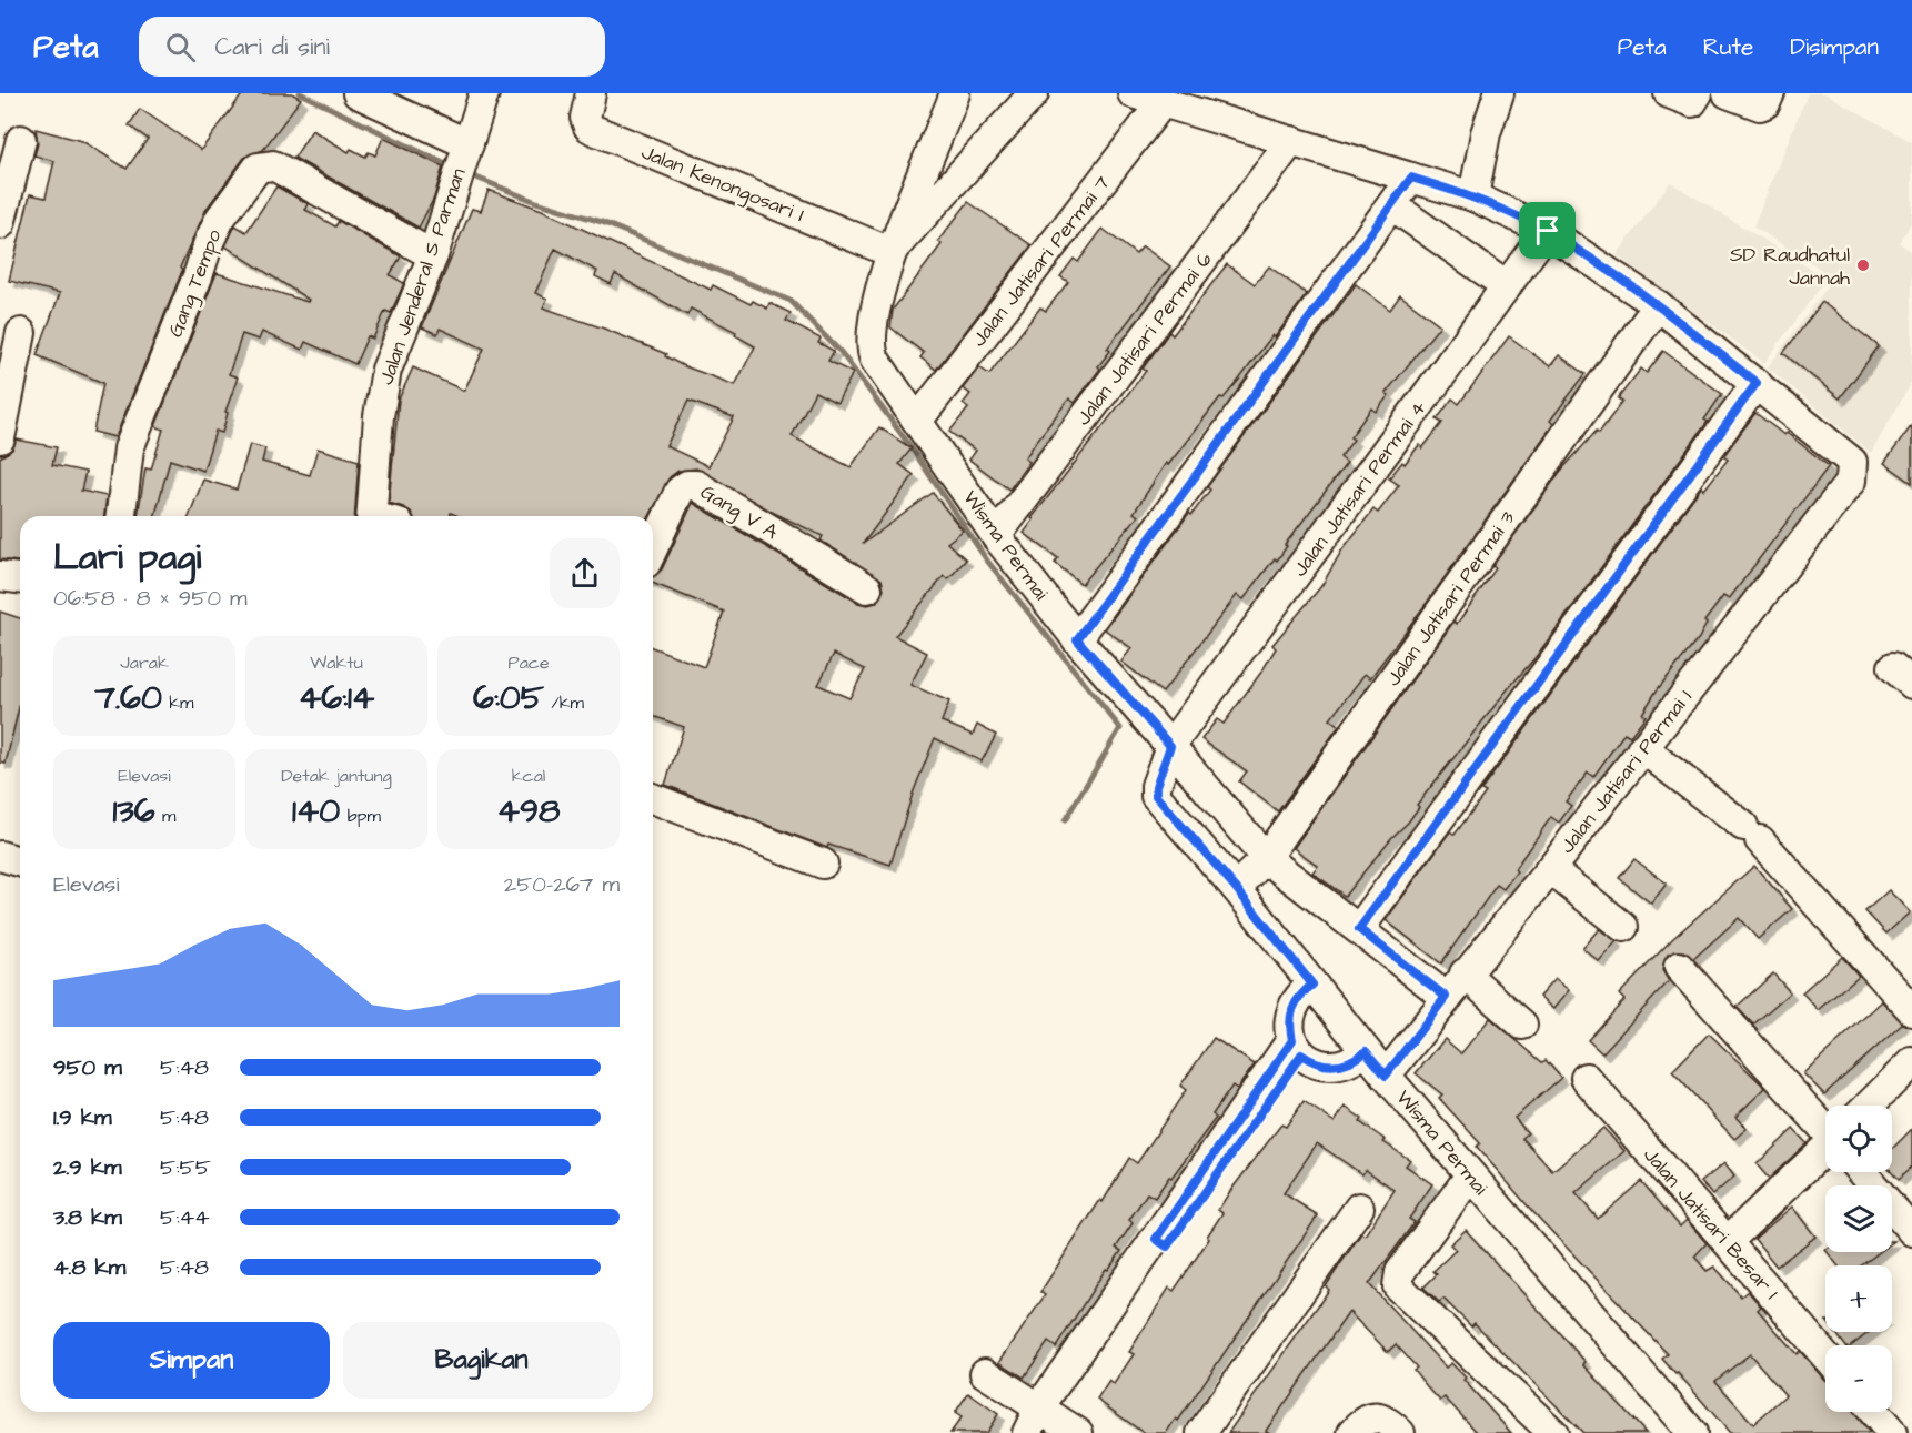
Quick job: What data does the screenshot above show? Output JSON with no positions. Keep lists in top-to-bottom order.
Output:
{
  "streets": {
    "street": [
      "Jalan Kenongosari I",
      "Jalan Jatisari Permai 7",
      "Jalan Jenderal S Parman",
      "Gang Tempo",
      "Jalan Jatisari Permai 6",
      "Jalan Jatisari Permai 4",
      "Gang V A",
      "Wisma Permai",
      "Jalan Jatisari Permai 3",
      "Jalan Jatisari Permai 1",
      "Jalan Jatisari Besar 1"
    ]
  },
  "crossings": [
    ["Jalan Kenongosari I", "Wisma Permai"],
    ["Jalan Jatisari Permai 7", "Wisma Permai"],
    ["Jalan Jenderal S Parman", "Gang Tempo"],
    ["Jalan Jatisari Permai 6", "Wisma Permai"],
    ["Jalan Jatisari Permai 4", "Wisma Permai"],
    ["Wisma Permai", "Jalan Jatisari Permai 3"],
    ["Wisma Permai", "Jalan Jatisari Permai 1"]
  ],
  "places": ["SD Raudhatul Jannah"],
  "page": {
    "header": "Peta",
    "search": "Cari di sini",
    "nav": ["Peta", "Rute", "Disimpan"],
    "heading": ["Lari pagi", "06:58 · 8 × 950 m"],
    "stats": [
      ["Jarak", "7.60 km"],
      ["Waktu", "46:14"],
      ["Pace", "6:05 /km"],
      ["Elevasi", "136 m"],
      ["Detak jantung", "140 bpm"],
      ["kcal", "498"]
    ],
    "chart": ["Elevasi", "250–267 m"],
    "list": [
      {
        "name": "950 m",
        "note": "5:48"
      },
      {
        "name": "1.9 km",
        "note": "5:48"
      },
      {
        "name": "2.9 km",
        "note": "5:55"
      },
      {
        "name": "3.8 km",
        "note": "5:44"
      },
      {
        "name": "4.8 km",
        "note": "5:48"
      }
    ],
    "map_buttons": ["+", "−"],
    "buttons": ["Simpan", "Bagikan"]
  }
}
